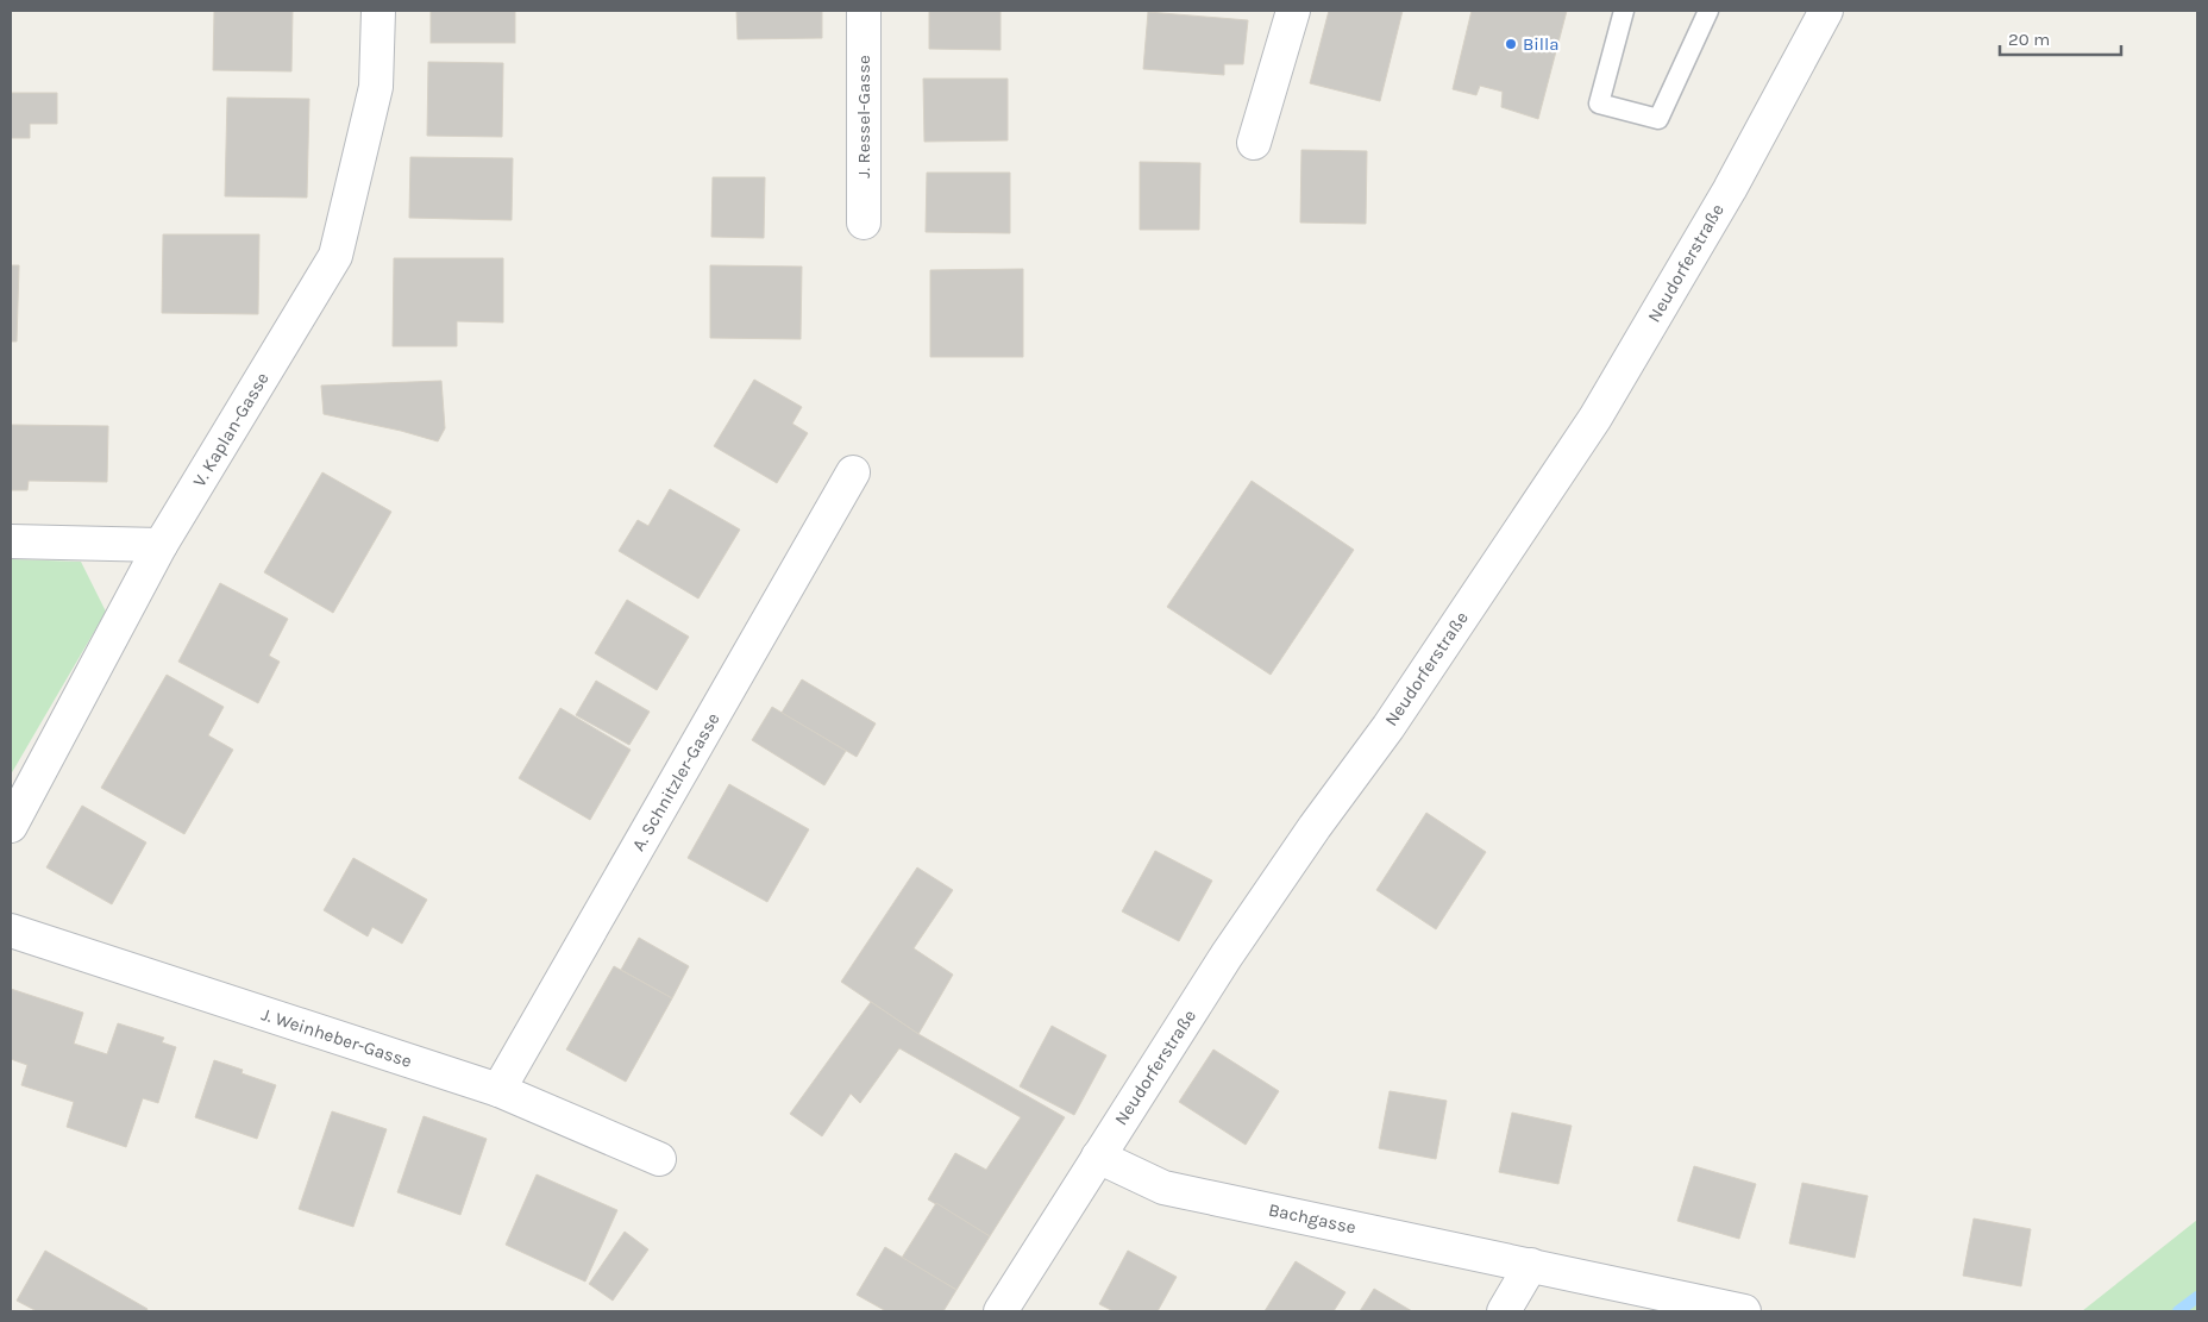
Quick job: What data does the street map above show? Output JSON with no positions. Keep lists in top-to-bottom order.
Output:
{
  "streets": {
    "street": [
      "J. Ressel-Gasse",
      "Neudorferstraße",
      "V. Kaplan-Gasse",
      "A. Schnitzler-Gasse",
      "J. Weinheber-Gasse",
      "Bachgasse"
    ]
  },
  "crossings": [
    ["Neudorferstraße", "Bachgasse"],
    ["A. Schnitzler-Gasse", "J. Weinheber-Gasse"]
  ],
  "places": ["Billa"],
  "scale_bar": "20 m"
}
